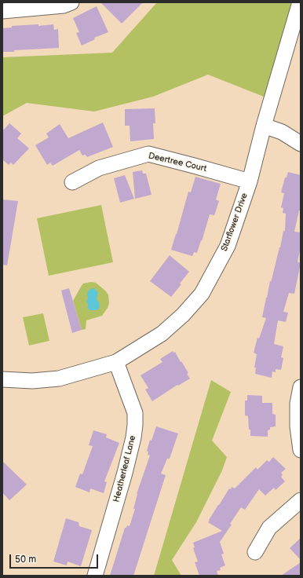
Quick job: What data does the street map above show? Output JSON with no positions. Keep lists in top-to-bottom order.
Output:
{
  "streets": {
    "street": ["Deertree Court", "Starflower Drive", "Heatherleaf Lane"]
  },
  "crossings": [
    ["Deertree Court", "Starflower Drive"],
    ["Starflower Drive", "Heatherleaf Lane"]
  ],
  "scale_bar": "50 m"
}
